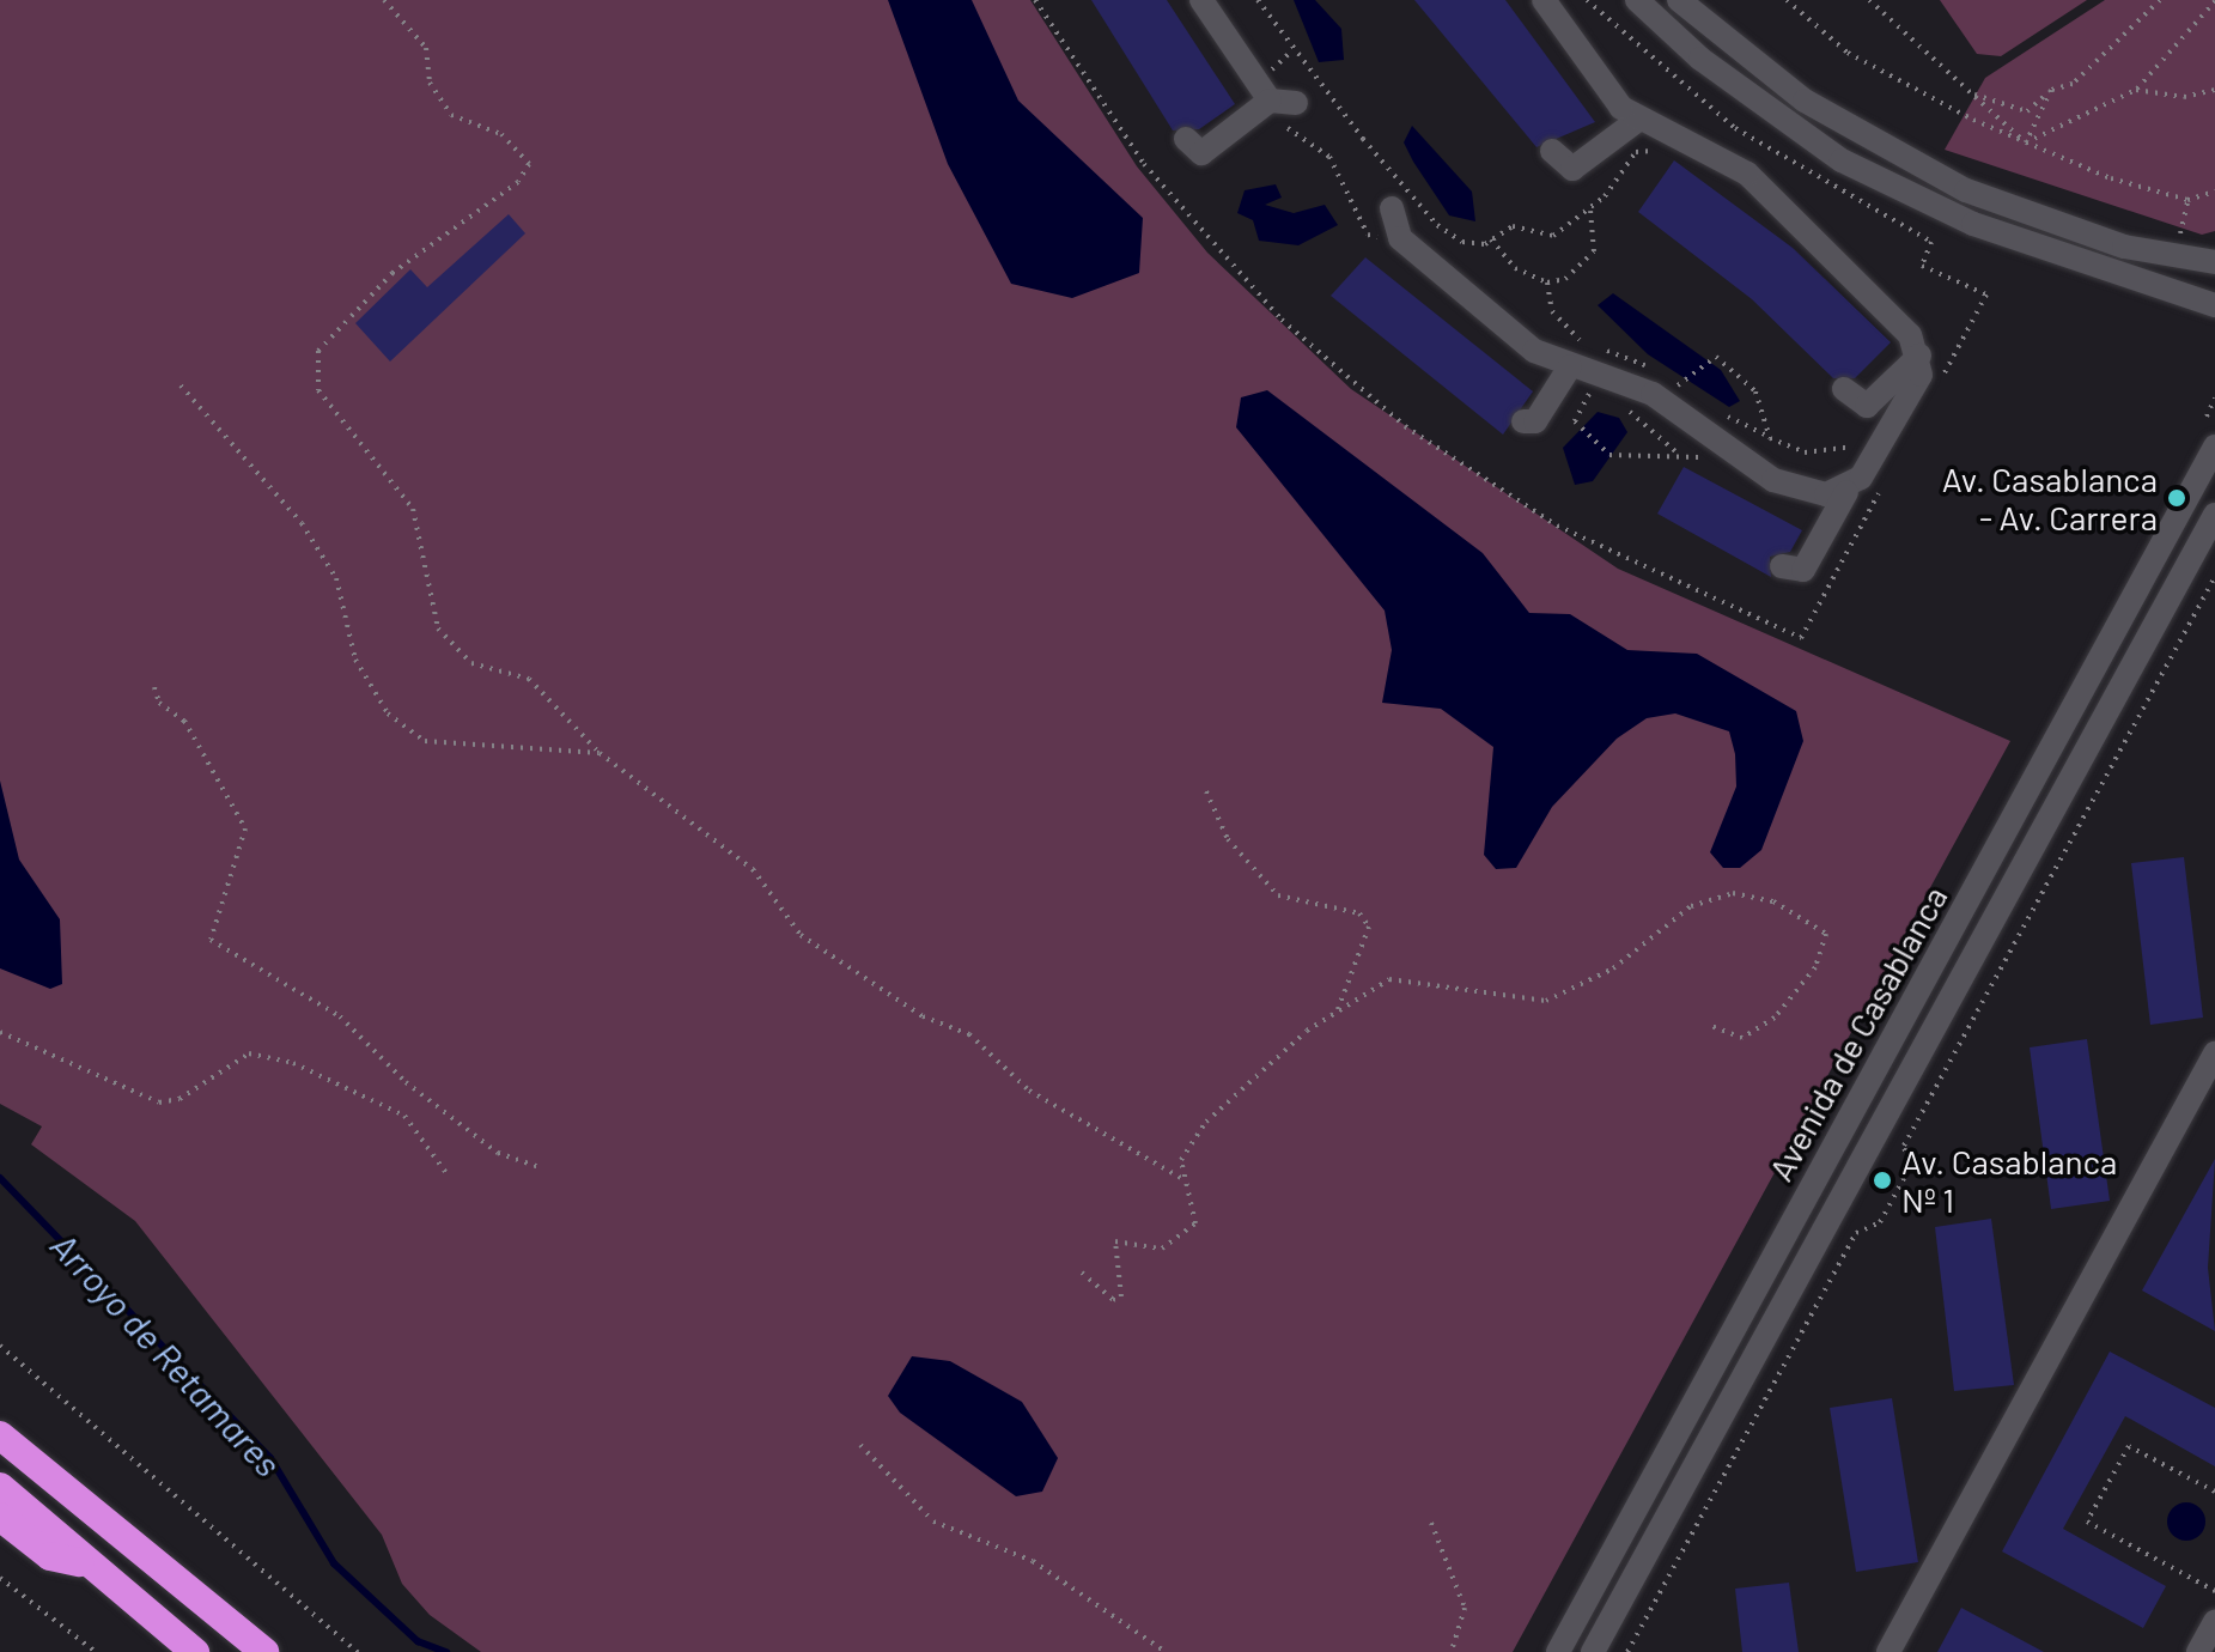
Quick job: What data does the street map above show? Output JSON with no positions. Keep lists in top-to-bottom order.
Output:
{
  "streets": {
    "street": ["Avenida de Casablanca"]
  },
  "water": ["Arroyo de Retamares"],
  "places": ["Av. Casablanca - Av. Carrera", "Av. Casablanca Nº 1"]
}
